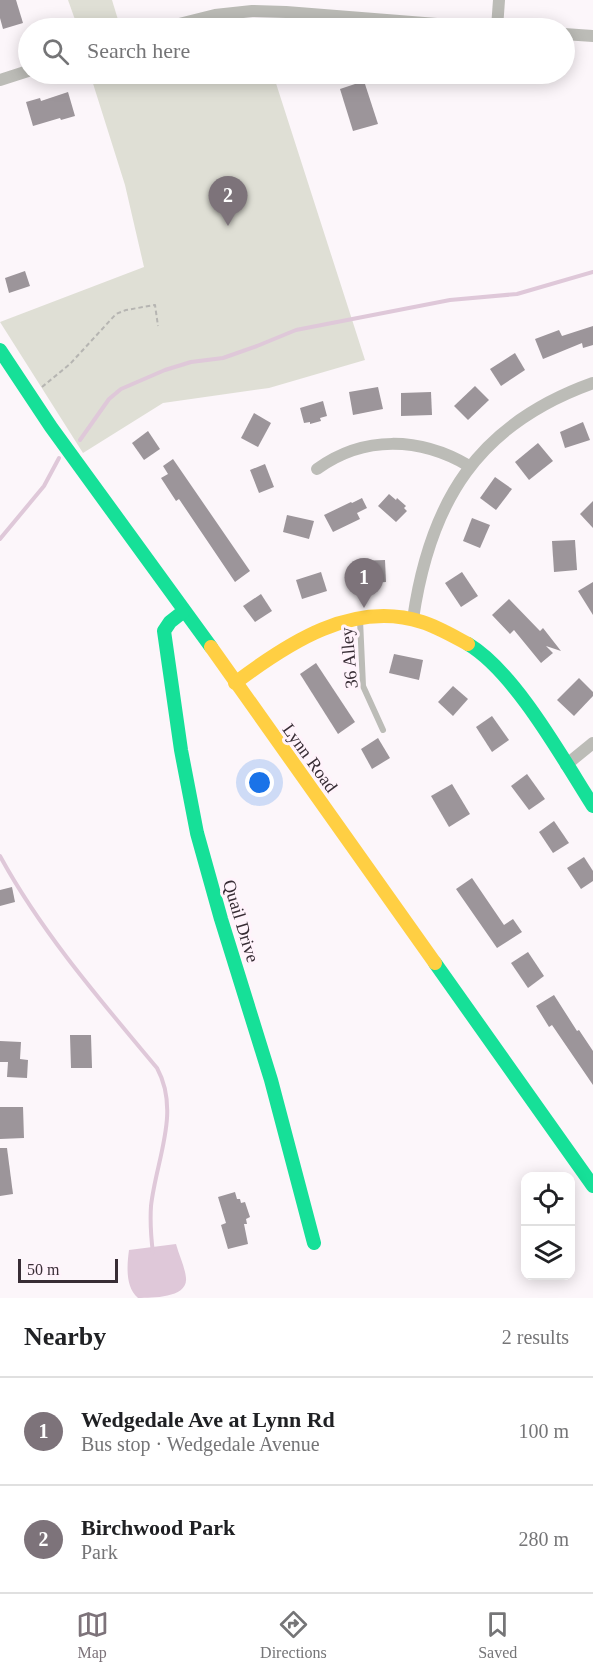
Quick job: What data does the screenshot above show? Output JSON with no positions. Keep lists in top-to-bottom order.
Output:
{
  "streets": {
    "street": ["Lynn Road", "Quail Drive"],
    "lane": ["36 Alley"]
  },
  "crossings": [
    ["Lynn Road", "Quail Drive"]
  ],
  "scale_bar": "50 m",
  "page": {
    "search": "Search here",
    "pins": ["2", "1"],
    "scale": "50 m",
    "heading": ["Nearby", "2 results"],
    "list": [
      {
        "mark": "1",
        "name": "Wedgedale Ave at Lynn Rd",
        "note": "Bus stop · Wedgedale Avenue",
        "value": "100 m"
      },
      {
        "mark": "2",
        "name": "Birchwood Park",
        "note": "Park",
        "value": "280 m"
      }
    ],
    "nav": ["Map", "Directions", "Saved"]
  }
}
